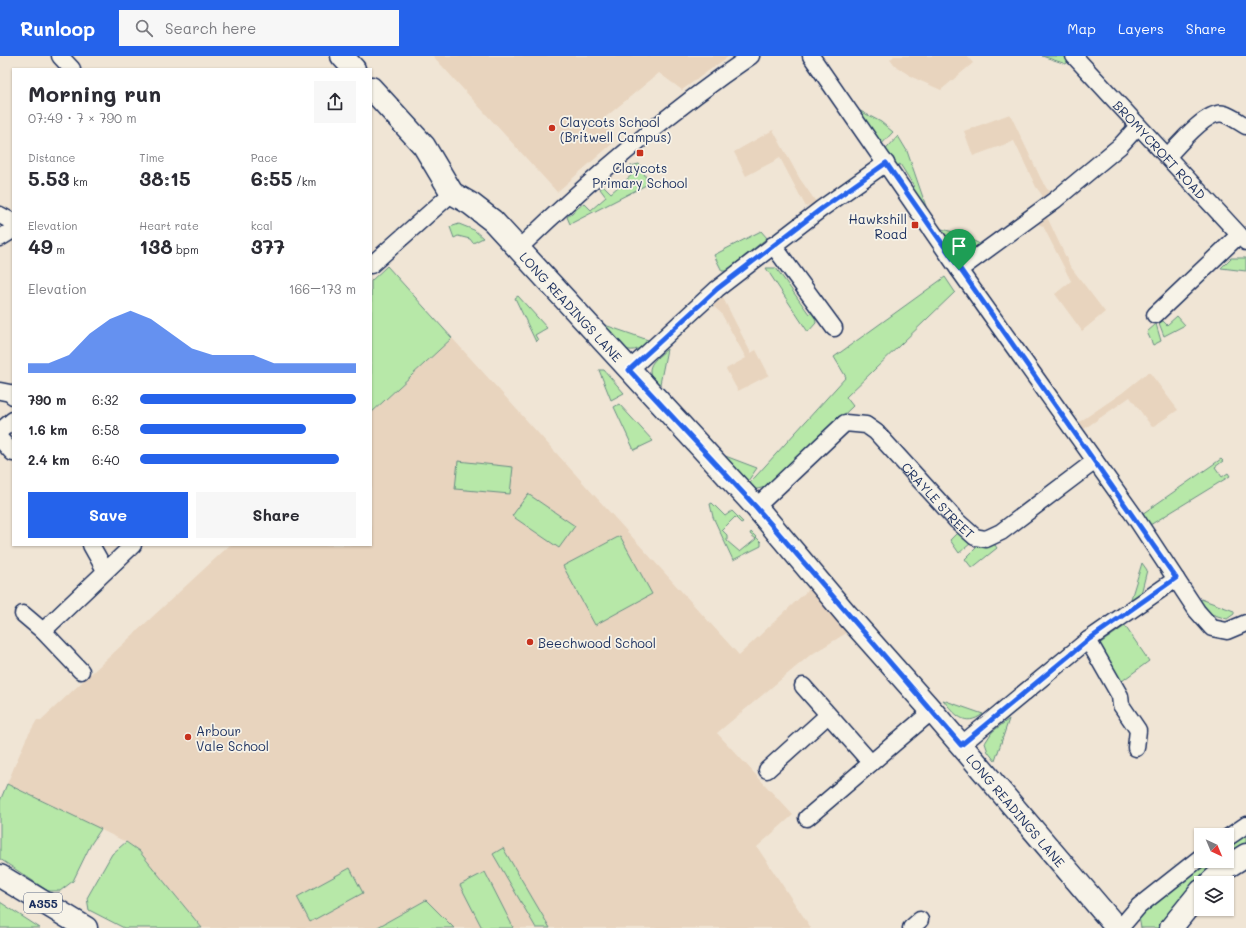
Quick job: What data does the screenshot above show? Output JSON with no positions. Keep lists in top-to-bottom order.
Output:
{
  "streets": {
    "street": [
      "BROMYCROFT ROAD",
      "LONG READINGS LANE",
      "CRAYLE STREET",
      "A355"
    ]
  },
  "crossings": [
    ["LONG READINGS LANE", "CRAYLE STREET"]
  ],
  "places": {
    "other": ["Claycots School (Britwell Campus)", "Beechwood School", "Arbour Vale School"],
    "transit": ["Claycots Primary School", "Hawkshill Road"]
  },
  "north": "bottom right",
  "page": {
    "header": "Runloop",
    "search": "Search here",
    "nav": ["Map", "Layers", "Share"],
    "heading": ["Morning run", "07:49 · 7 × 790 m"],
    "stats": [
      ["Distance", "5.53 km"],
      ["Time", "38:15"],
      ["Pace", "6:55 /km"],
      ["Elevation", "49 m"],
      ["Heart rate", "138 bpm"],
      ["kcal", "377"]
    ],
    "chart": ["Elevation", "166–173 m"],
    "list": [
      {
        "name": "790 m",
        "note": "6:32"
      },
      {
        "name": "1.6 km",
        "note": "6:58"
      },
      {
        "name": "2.4 km",
        "note": "6:40"
      }
    ],
    "buttons": ["Save", "Share"]
  }
}
